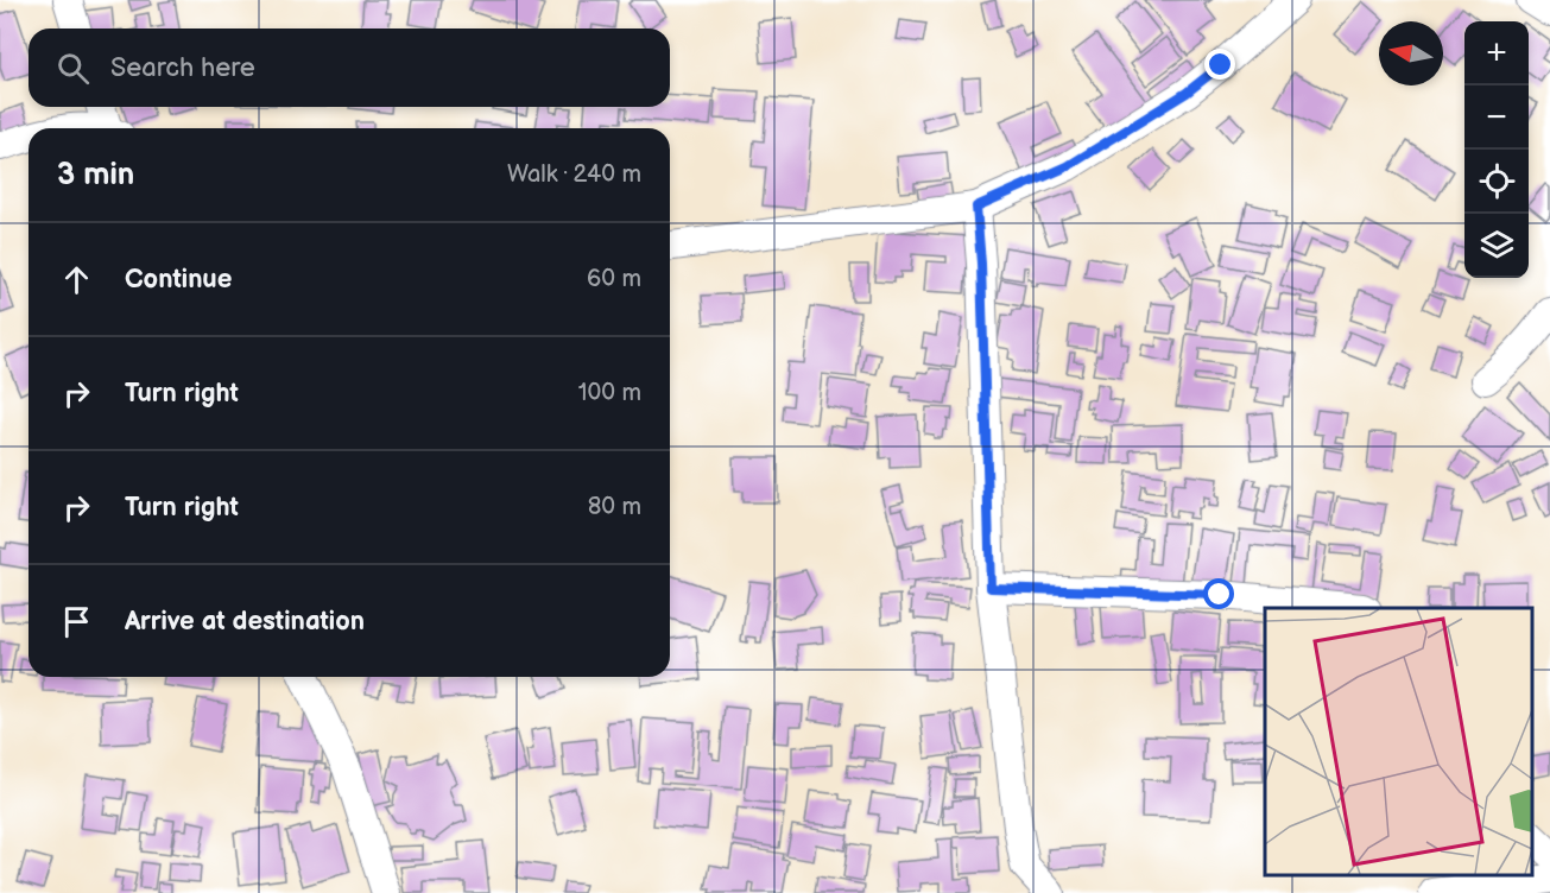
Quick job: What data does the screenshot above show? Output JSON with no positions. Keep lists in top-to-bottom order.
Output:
{
  "north": "left",
  "page": {
    "map_buttons": ["+", "−"],
    "search": "Search here",
    "heading": ["3 min", "Walk · 240 m"],
    "list": [
      ["Continue", "60 m"],
      ["Turn right", "100 m"],
      ["Turn right", "80 m"],
      "Arrive at destination"
    ]
  }
}
